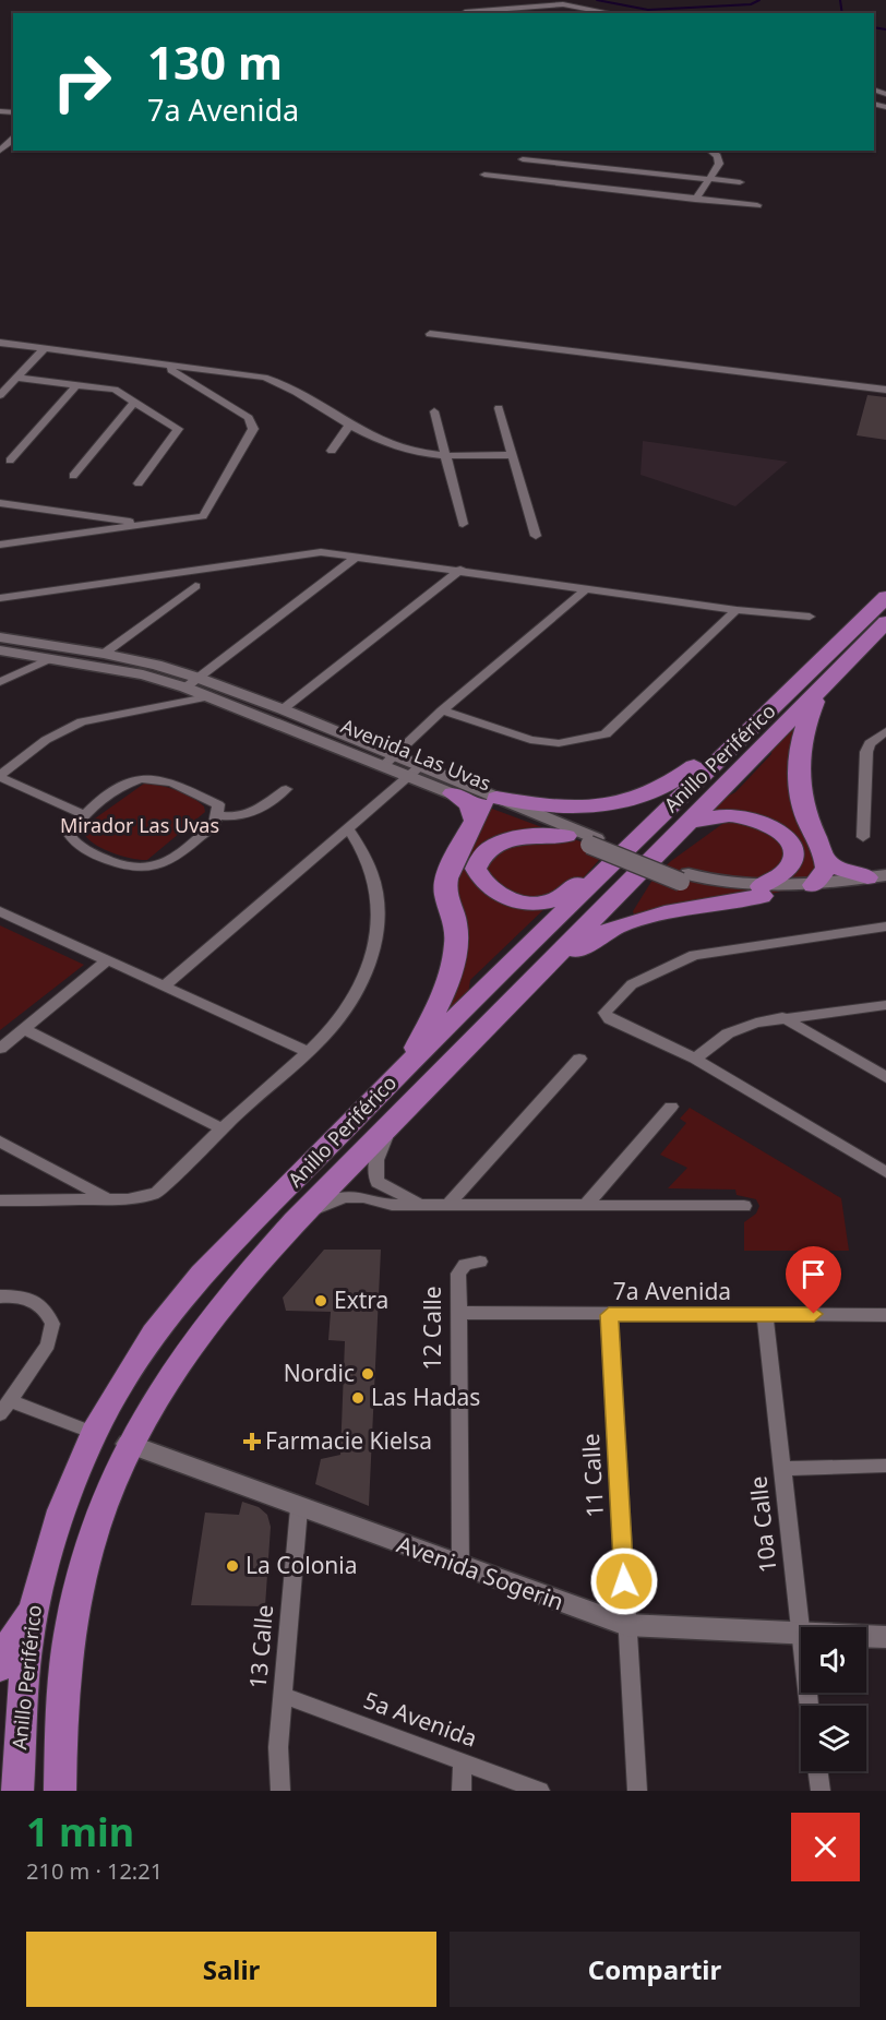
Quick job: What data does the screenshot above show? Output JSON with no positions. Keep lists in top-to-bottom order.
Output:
{
  "streets": {
    "highway": ["Anillo Periférico"],
    "street": [
      "Avenida Las Uvas",
      "7a Avenida",
      "12 Calle",
      "11 Calle",
      "10a Calle",
      "Avenida Sogerin",
      "13 Calle",
      "5a Avenida"
    ]
  },
  "crossings": [
    ["Anillo Periférico", "Avenida Sogerin"],
    ["7a Avenida", "12 Calle"],
    ["7a Avenida", "11 Calle"],
    ["7a Avenida", "10a Calle"],
    ["12 Calle", "Avenida Sogerin"],
    ["11 Calle", "Avenida Sogerin"],
    ["10a Calle", "Avenida Sogerin"],
    ["Avenida Sogerin", "13 Calle"],
    ["13 Calle", "5a Avenida"]
  ],
  "parks": ["Mirador Las Uvas"],
  "places": {
    "other": [
      "Extra",
      "Nordic",
      "Las Hadas",
      "La Colonia"
    ],
    "health": ["Farmacie Kielsa"]
  },
  "page": {
    "turn": ["130 m", "7a Avenida"],
    "heading": ["1 min", "210 m · 12:21"],
    "buttons": ["Salir", "Compartir"]
  }
}
